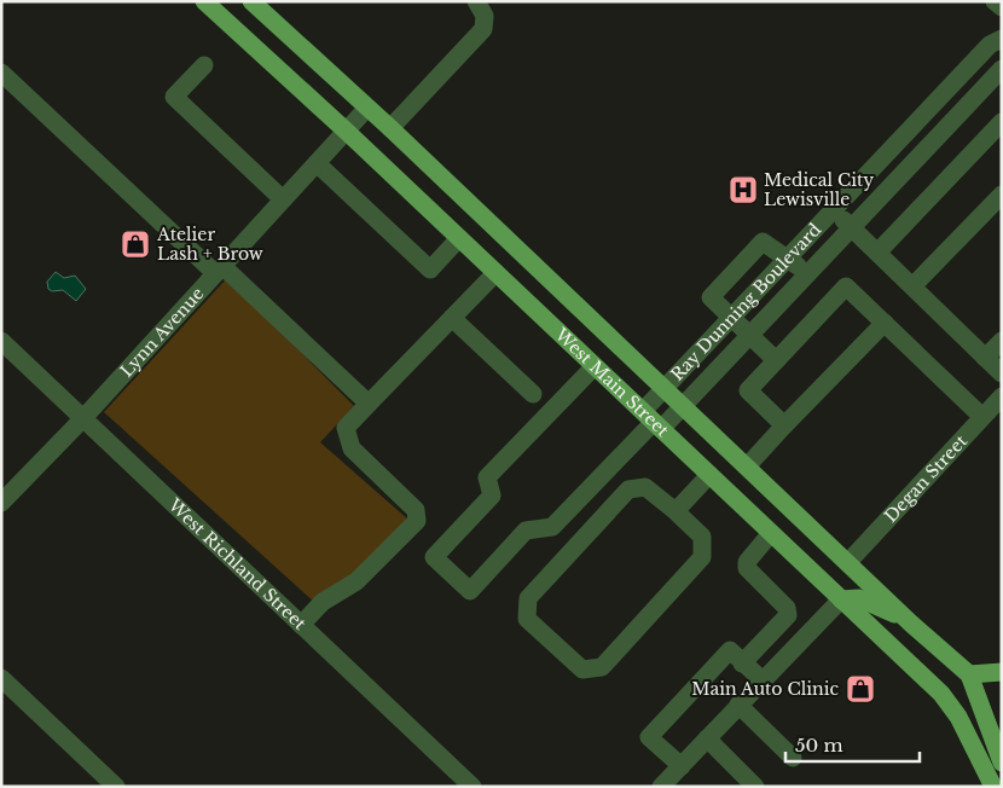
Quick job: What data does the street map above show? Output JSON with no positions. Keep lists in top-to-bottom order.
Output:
{
  "streets": {
    "main road": ["West Main Street"],
    "street": [
      "Ray Dunning Boulevard",
      "Lynn Avenue",
      "Degan Street",
      "West Richland Street"
    ]
  },
  "crossings": [
    ["Ray Dunning Boulevard", "West Main Street"],
    ["Lynn Avenue", "West Main Street"],
    ["Lynn Avenue", "West Richland Street"],
    ["West Main Street", "Degan Street"]
  ],
  "places": {
    "hospital": ["Medical City Lewisville"],
    "shop": ["Atelier Lash + Brow", "Main Auto Clinic"]
  },
  "scale_bar": "50 m"
}
